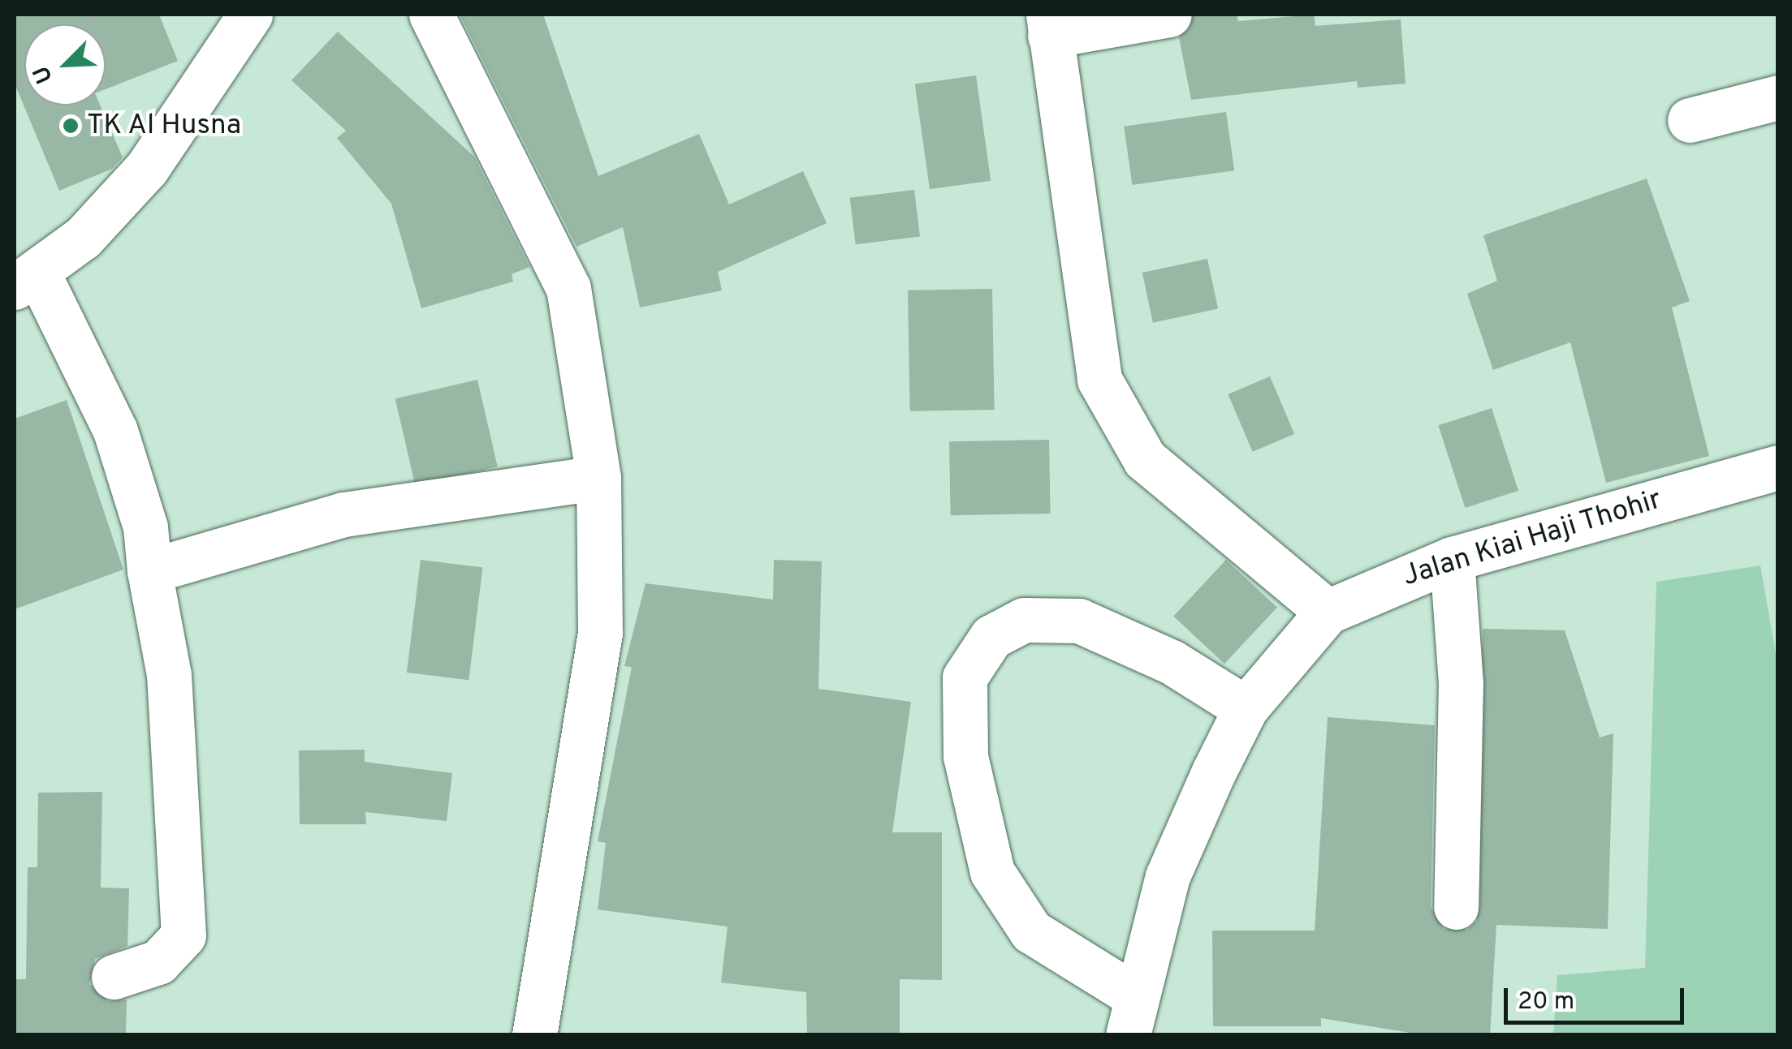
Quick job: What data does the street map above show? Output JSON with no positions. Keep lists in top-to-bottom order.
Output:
{
  "streets": {
    "street": ["Jalan Kiai Haji Thohir"]
  },
  "places": ["TK Al Husna"],
  "scale_bar": "20 m",
  "north": "bottom left"
}
